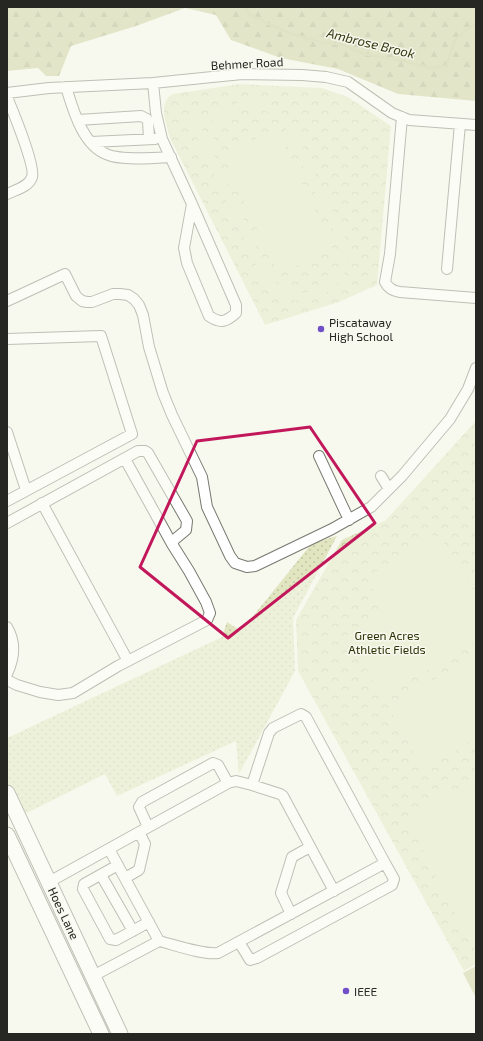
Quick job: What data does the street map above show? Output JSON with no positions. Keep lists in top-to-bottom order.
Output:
{
  "streets": {
    "highway": ["Hoes Lane"],
    "street": ["Behmer Road"]
  },
  "water": ["Ambrose Brook"],
  "parks": ["Green Acres Athletic Fields"],
  "places": ["Piscataway High School", "IEEE"]
}
